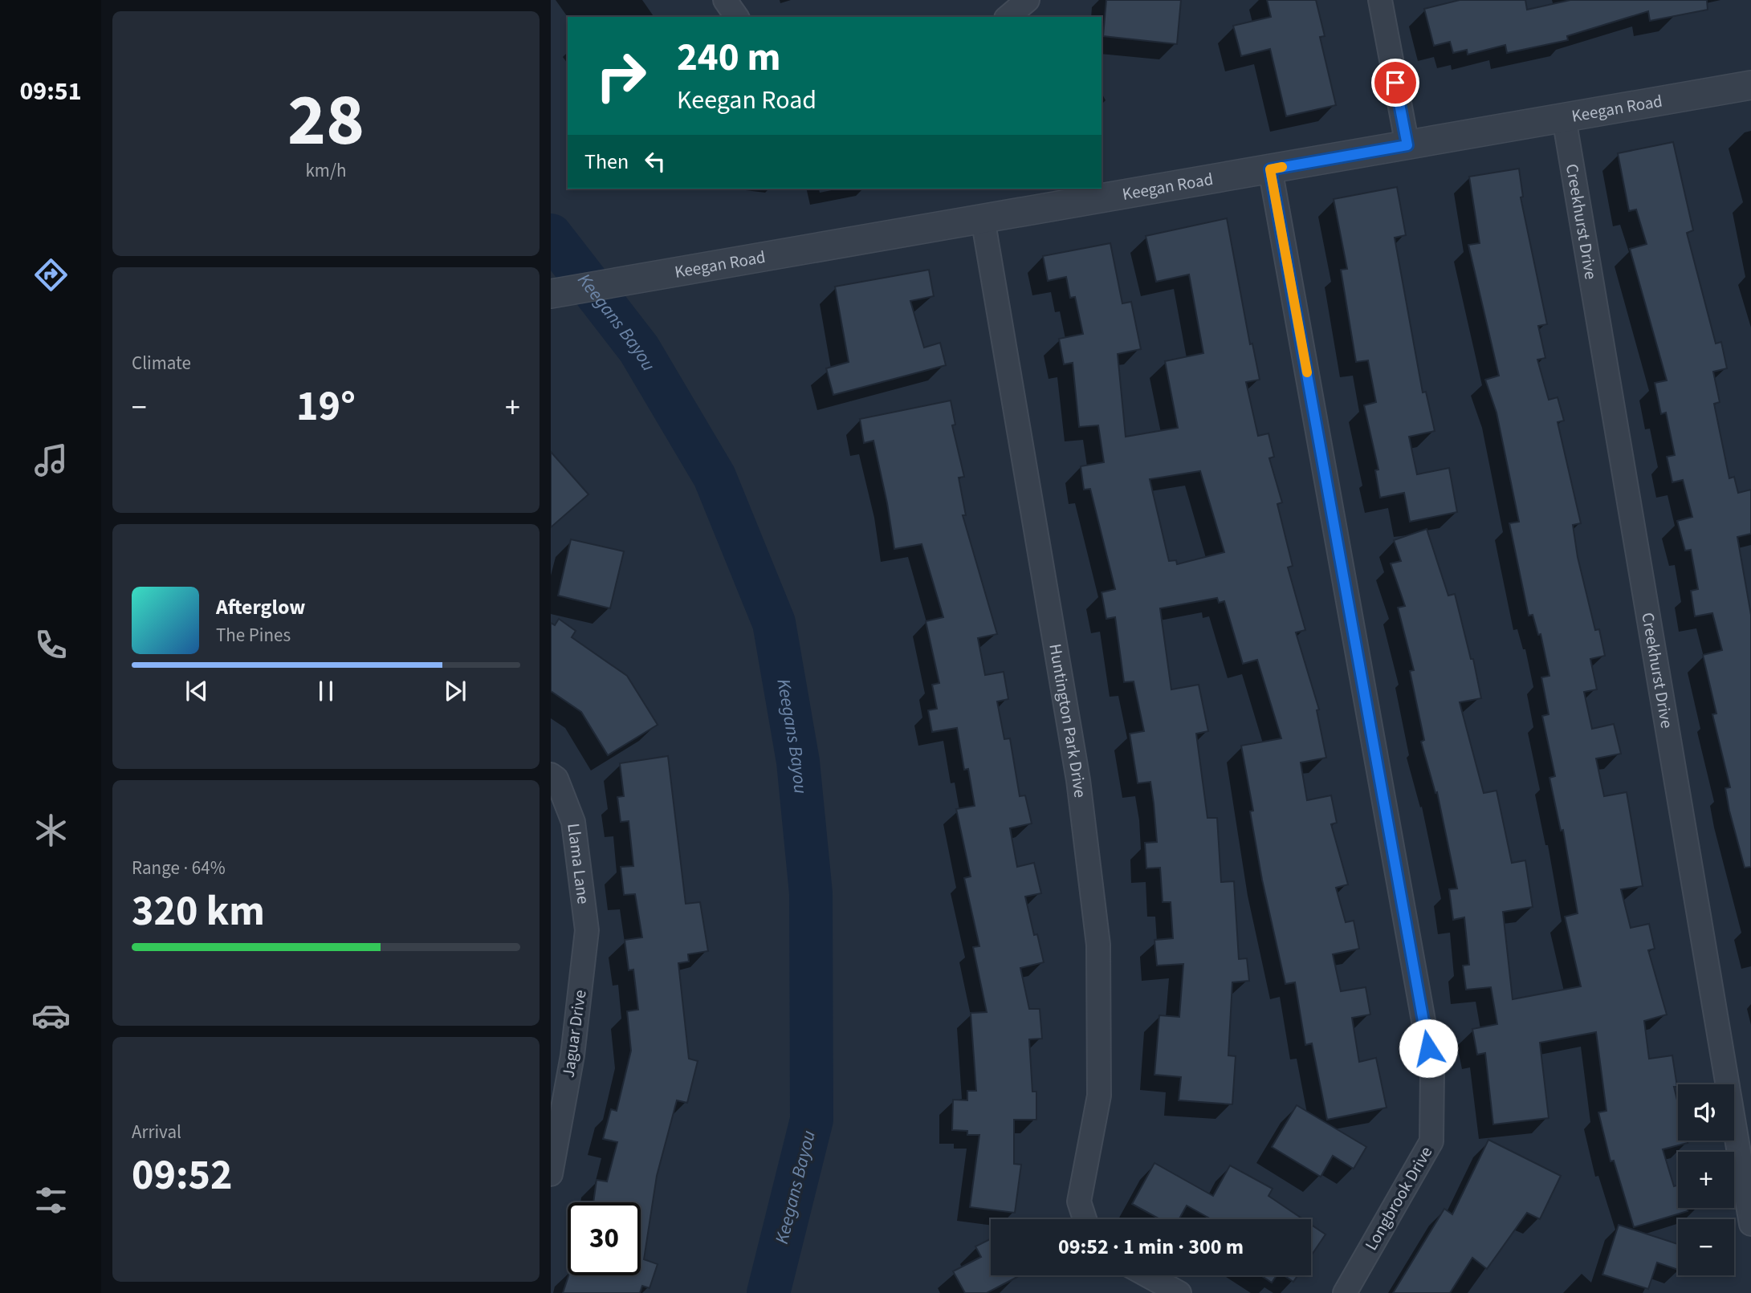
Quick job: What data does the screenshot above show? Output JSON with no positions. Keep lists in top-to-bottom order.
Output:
{
  "streets": {
    "street": [
      "Keegan Road",
      "Creekhurst Drive",
      "Huntington Park Drive",
      "Llama Lane",
      "Jaguar Drive",
      "Longbrook Drive"
    ]
  },
  "crossings": [
    ["Keegan Road", "Creekhurst Drive"],
    ["Keegan Road", "Huntington Park Drive"],
    ["Keegan Road", "Longbrook Drive"],
    ["Llama Lane", "Jaguar Drive"]
  ],
  "water": ["Keegans Bayou"],
  "page": {
    "tabs": "09:51",
    "tile": [
      ["28", "km/h"],
      "Climate",
      ["Range · 64%", "320 km"],
      ["Arrival", "09:52"]
    ],
    "turn": ["240 m", "Keegan Road"],
    "then": "Then",
    "heat": ["−", "19°", "+"],
    "song": ["Afterglow", "The Pines"],
    "map_buttons": ["+", "−"],
    "limit": "30",
    "trip": "09:52 · 1 min · 300 m"
  }
}
